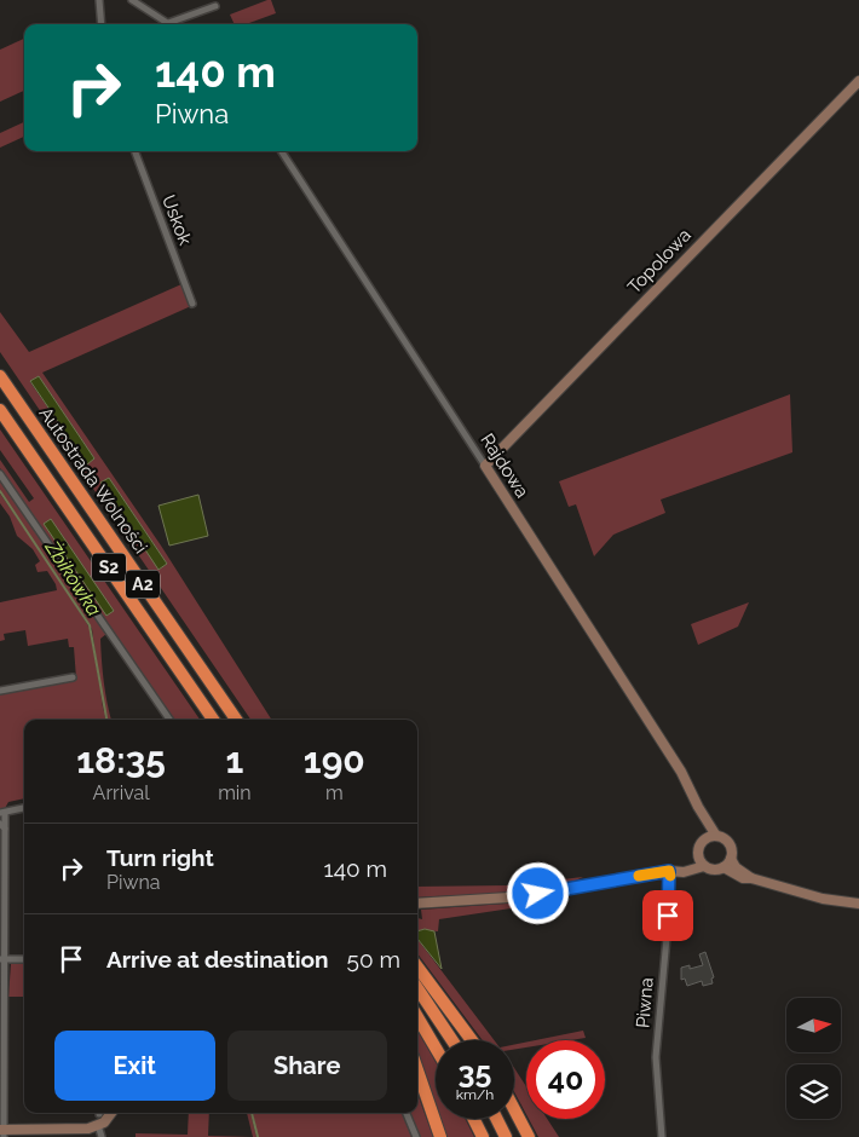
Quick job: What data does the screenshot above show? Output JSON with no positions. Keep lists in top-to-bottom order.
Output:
{
  "streets": {
    "highway": ["Autostrada Wolności", "S2", "A2"],
    "street": [
      "Uskok",
      "Topolowa",
      "Rajdowa",
      "Piwna"
    ]
  },
  "crossings": [
    ["Topolowa", "Rajdowa"]
  ],
  "water": ["Żbikówka"],
  "north": "right",
  "page": {
    "turn": ["140 m", "Piwna"],
    "eta": [
      "18:35",
      "Arrival",
      "1",
      "min",
      "190",
      "m"
    ],
    "list": [
      {
        "name": "Turn right",
        "note": "Piwna",
        "value": "140 m"
      },
      {
        "name": "Arrive at destination",
        "value": "50 m"
      }
    ],
    "buttons": ["Exit", "Share"],
    "speed": "35 km/h",
    "limit": "40"
  }
}
